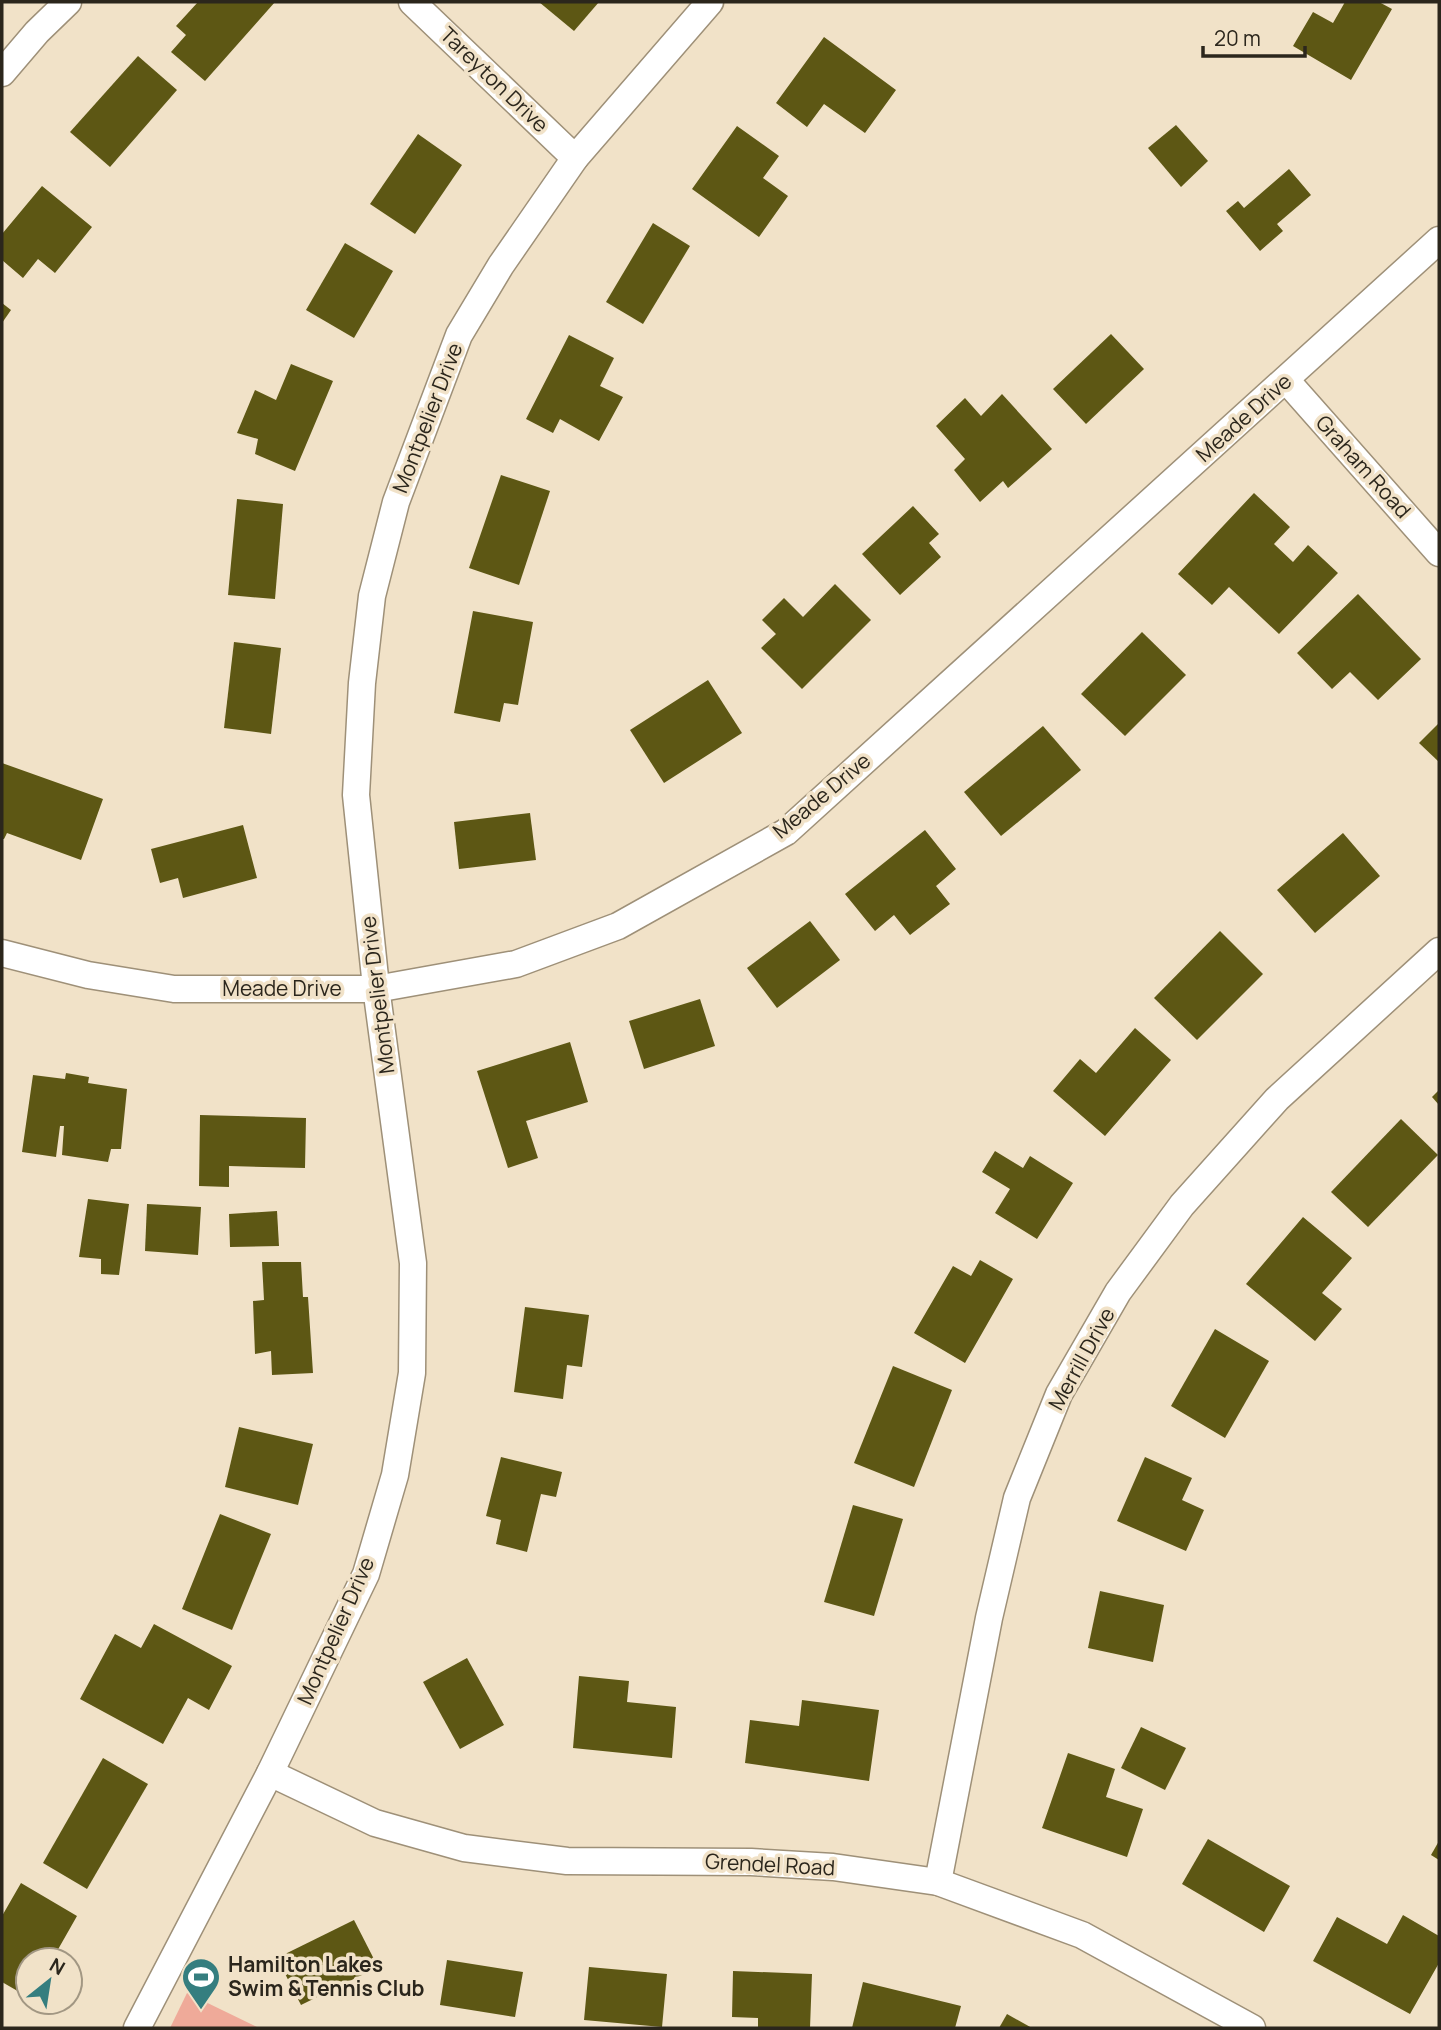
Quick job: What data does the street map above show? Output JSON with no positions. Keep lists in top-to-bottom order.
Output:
{
  "streets": {
    "street": [
      "Tareyton Drive",
      "Montpelier Drive",
      "Meade Drive",
      "Graham Road",
      "Merrill Drive",
      "Grendel Road"
    ]
  },
  "crossings": [
    ["Tareyton Drive", "Montpelier Drive"],
    ["Montpelier Drive", "Meade Drive"],
    ["Montpelier Drive", "Grendel Road"],
    ["Meade Drive", "Graham Road"],
    ["Merrill Drive", "Grendel Road"]
  ],
  "places": {
    "sports": ["Hamilton Lakes Swim & Tennis Club"]
  },
  "scale_bar": "20 m",
  "north": "top right"
}
